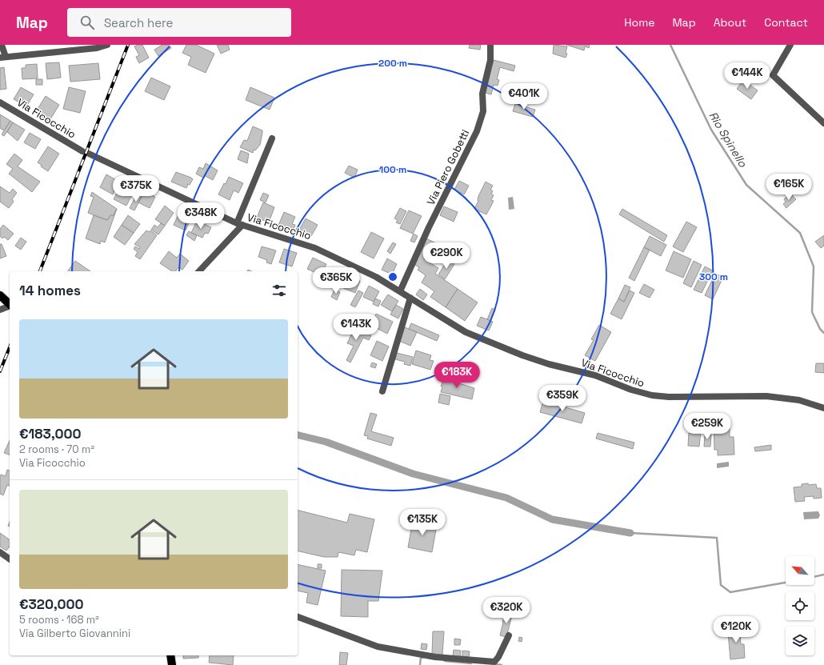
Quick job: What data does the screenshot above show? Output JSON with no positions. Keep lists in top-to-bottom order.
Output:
{
  "streets": {
    "street": ["Via Ficocchio", "Via Piero Gobetti"]
  },
  "crossings": [
    ["Via Ficocchio", "Via Piero Gobetti"]
  ],
  "water": ["Rio Spinello"],
  "north": "top left",
  "page": {
    "header": "Map",
    "search": "Search here",
    "nav": [
      "Home",
      "Map",
      "About",
      "Contact"
    ],
    "price": [
      "€144K",
      "€401K",
      "€165K",
      "€375K",
      "€348K",
      "€290K",
      "€365K",
      "€143K",
      "€183K",
      "€359K",
      "€259K",
      "€135K",
      "€320K",
      "€120K"
    ],
    "heading": "14 homes",
    "list": [
      {
        "name": "€183,000",
        "note": "2 rooms · 70 m² · Via Ficocchio"
      },
      {
        "name": "€320,000",
        "note": "5 rooms · 168 m² · Via Gilberto Giovannini"
      }
    ]
  },
  "rings": ["200 m", "100 m", "300 m"]
}
